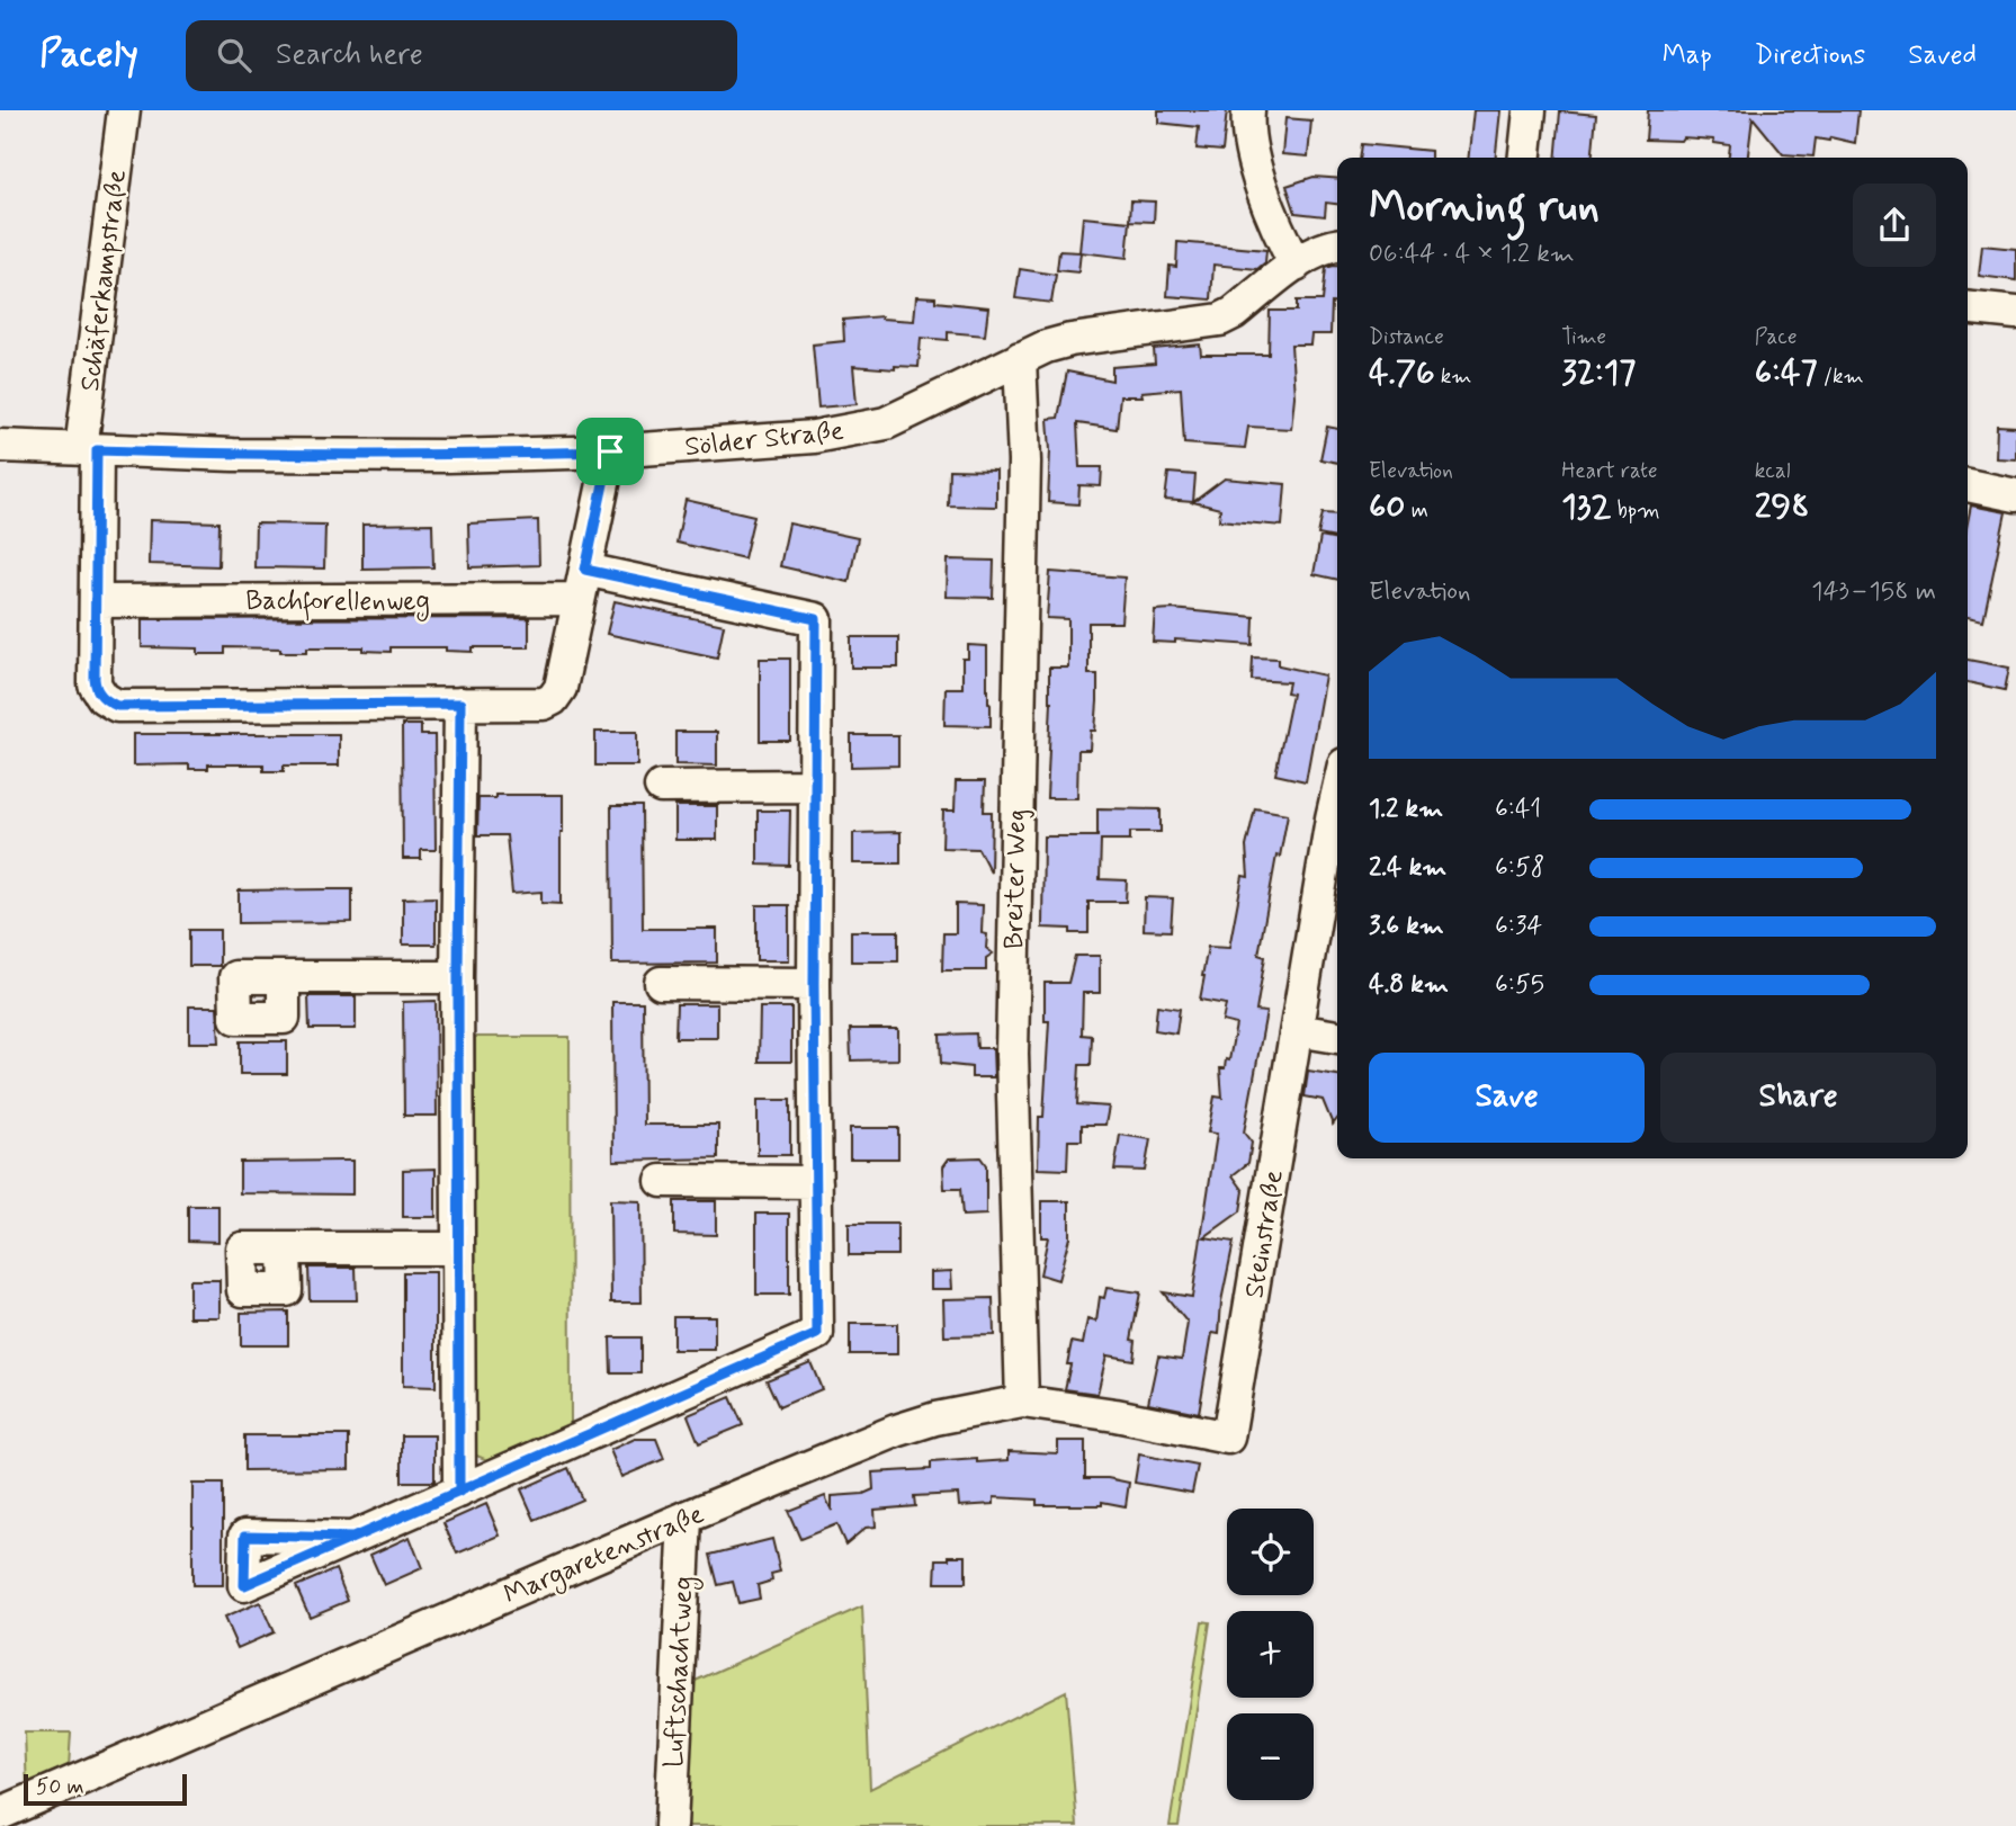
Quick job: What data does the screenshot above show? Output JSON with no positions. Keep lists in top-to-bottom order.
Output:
{
  "streets": {
    "street": [
      "Schäferkampstraße",
      "Sölder Straße",
      "Bachforellenweg",
      "Breiter Weg",
      "Steinstraße",
      "Margaretenstraße",
      "Luftschachtweg"
    ]
  },
  "crossings": [
    ["Schäferkampstraße", "Sölder Straße"],
    ["Sölder Straße", "Breiter Weg"],
    ["Breiter Weg", "Margaretenstraße"],
    ["Steinstraße", "Margaretenstraße"],
    ["Margaretenstraße", "Luftschachtweg"]
  ],
  "scale_bar": "50 m",
  "page": {
    "header": "Pacely",
    "search": "Search here",
    "nav": ["Map", "Directions", "Saved"],
    "heading": ["Morning run", "06:44 · 4 × 1.2 km"],
    "stats": [
      ["Distance", "4.76 km"],
      ["Time", "32:17"],
      ["Pace", "6:47 /km"],
      ["Elevation", "60 m"],
      ["Heart rate", "132 bpm"],
      ["kcal", "298"]
    ],
    "chart": ["Elevation", "143–158 m"],
    "list": [
      {
        "name": "1.2 km",
        "note": "6:41"
      },
      {
        "name": "2.4 km",
        "note": "6:58"
      },
      {
        "name": "3.6 km",
        "note": "6:34"
      },
      {
        "name": "4.8 km",
        "note": "6:55"
      }
    ],
    "buttons": ["Save", "Share"],
    "map_buttons": ["+", "−"],
    "scale": "50 m"
  }
}
